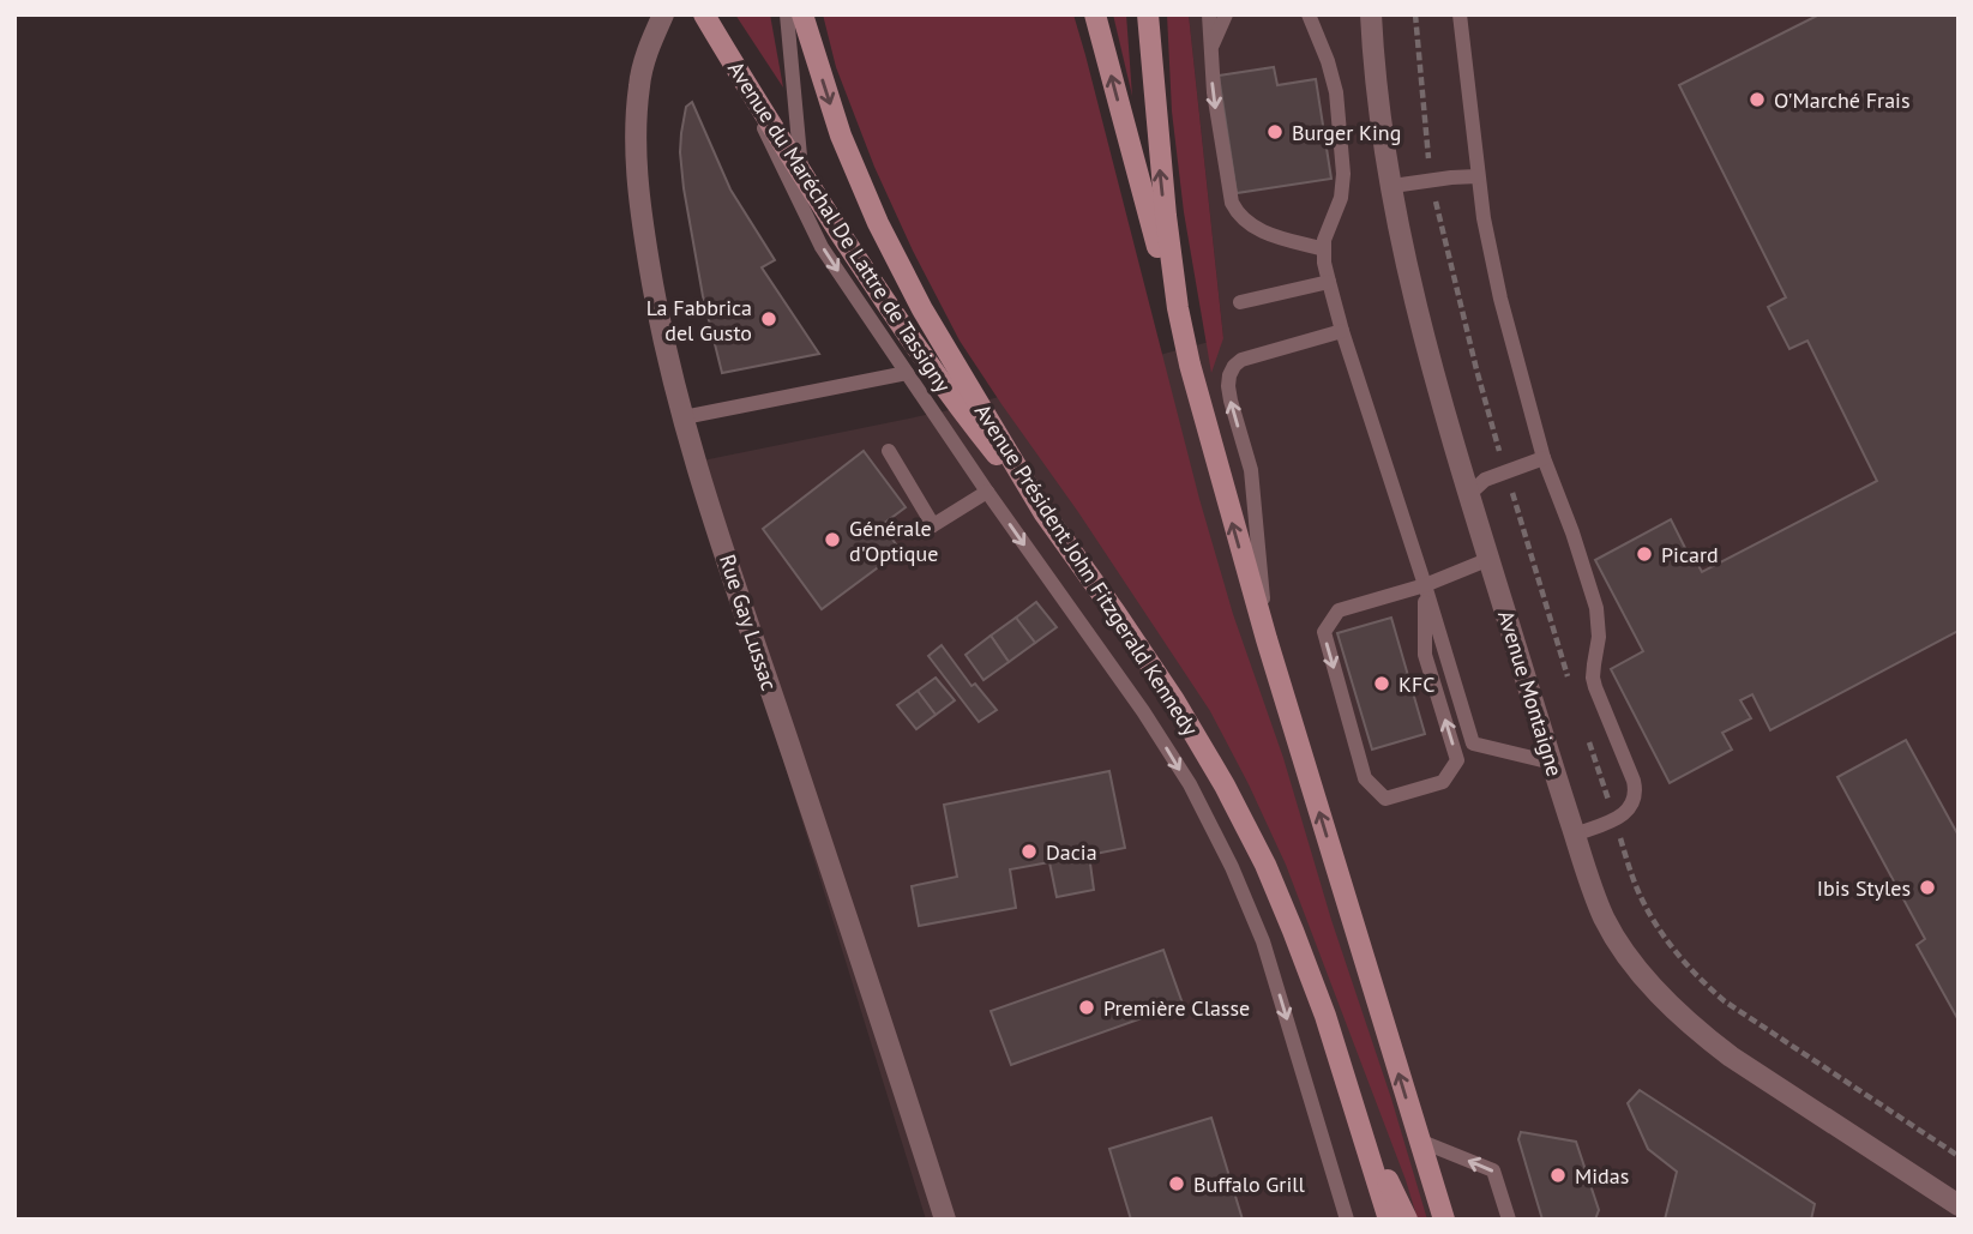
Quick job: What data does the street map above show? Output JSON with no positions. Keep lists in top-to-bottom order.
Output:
{
  "streets": {
    "main road": ["Avenue du Maréchal De Lattre de Tassigny", "Avenue Président John Fitzgerald Kennedy"],
    "street": ["Rue Gay Lussac", "Avenue Montaigne"]
  },
  "crossings": [
    ["Avenue du Maréchal De Lattre de Tassigny", "Avenue Président John Fitzgerald Kennedy"]
  ],
  "one_way": ["Avenue Président John Fitzgerald Kennedy"],
  "places": [
    "O'Marché Frais",
    "Burger King",
    "La Fabbrica del Gusto",
    "Générale d'Optique",
    "Picard",
    "KFC",
    "Dacia",
    "Ibis Styles",
    "Première Classe",
    "Midas",
    "Buffalo Grill"
  ]
}
